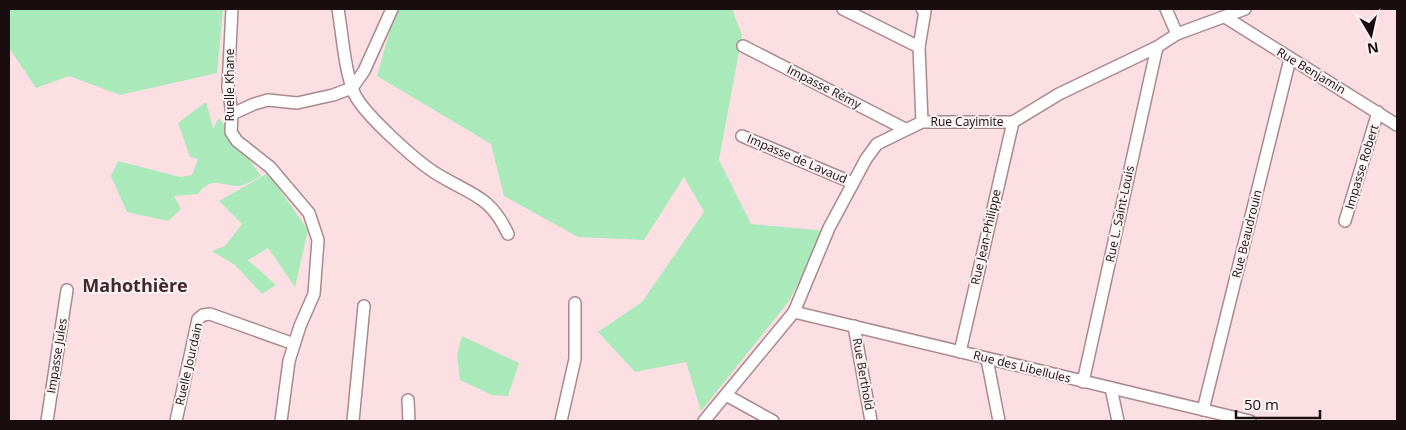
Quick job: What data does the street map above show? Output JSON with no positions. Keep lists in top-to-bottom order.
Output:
{
  "streets": {
    "street": [
      "Rue Benjamin",
      "Ruelle Khane",
      "Impasse Rémy",
      "Rue Cayimite",
      "Impasse de Lavaud",
      "Impasse Robert",
      "Rue L. Saint-Louis",
      "Rue Beaudrouin",
      "Rue Jean-Philippe",
      "Impasse Jules",
      "Ruelle Jourdain",
      "Rue des Libellules",
      "Rue Berthold"
    ]
  },
  "crossings": [
    ["Rue Benjamin", "Rue Cayimite"],
    ["Rue Benjamin", "Impasse Robert"],
    ["Rue Benjamin", "Rue Beaudrouin"],
    ["Ruelle Khane", "Ruelle Jourdain"],
    ["Impasse Rémy", "Rue Cayimite"],
    ["Rue Cayimite", "Impasse de Lavaud"],
    ["Rue Cayimite", "Rue L. Saint-Louis"],
    ["Rue Cayimite", "Rue Jean-Philippe"],
    ["Rue Cayimite", "Rue des Libellules"],
    ["Rue L. Saint-Louis", "Rue des Libellules"],
    ["Rue Beaudrouin", "Rue des Libellules"],
    ["Rue Jean-Philippe", "Rue des Libellules"],
    ["Rue des Libellules", "Rue Berthold"]
  ],
  "districts": ["Mahothière"],
  "scale_bar": "50 m",
  "north": "bottom"
}
